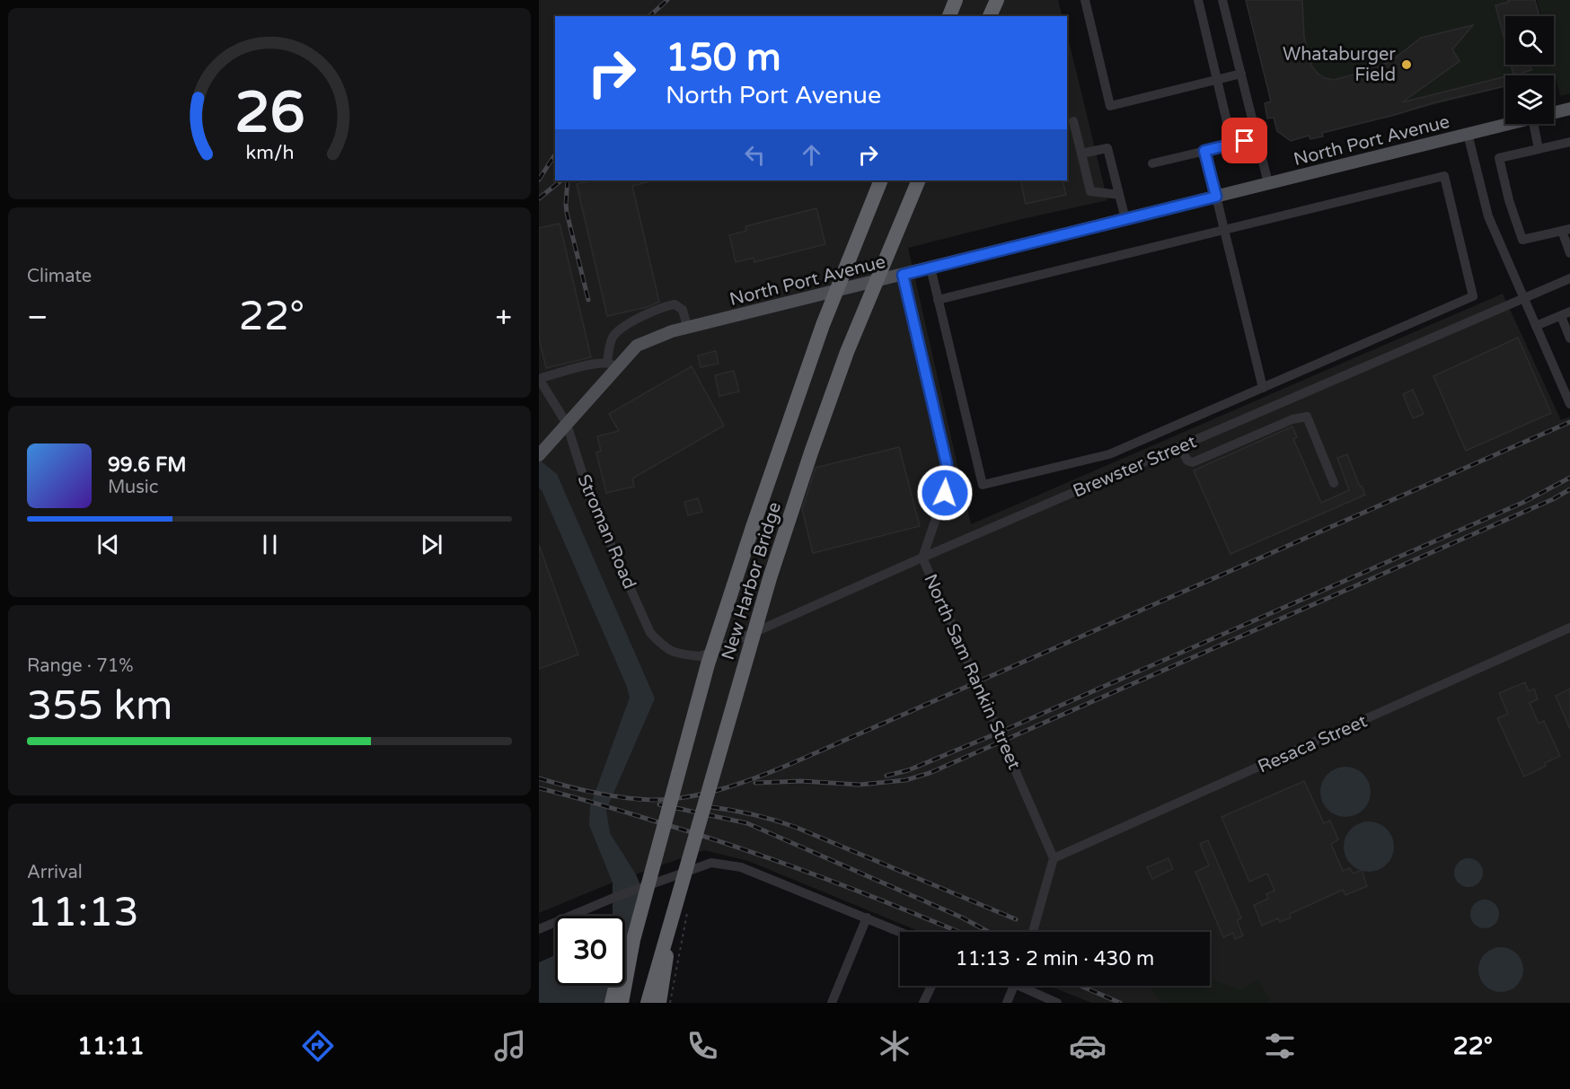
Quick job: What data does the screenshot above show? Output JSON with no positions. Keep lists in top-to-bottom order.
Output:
{
  "streets": {
    "highway": ["New Harbor Bridge"],
    "main road": ["North Port Avenue"],
    "street": [
      "Brewster Street",
      "Stroman Road",
      "North Sam Rankin Street",
      "Resaca Street"
    ]
  },
  "crossings": [
    ["North Port Avenue", "Stroman Road"],
    ["North Port Avenue", "North Sam Rankin Street"],
    ["Brewster Street", "Stroman Road"],
    ["Brewster Street", "North Sam Rankin Street"],
    ["North Sam Rankin Street", "Resaca Street"]
  ],
  "places": ["Whataburger Field"],
  "page": {
    "turn": ["150 m", "North Port Avenue"],
    "tile": [
      "Climate",
      ["Range · 71%", "355 km"],
      ["Arrival", "11:13"]
    ],
    "heat": ["−", "22°", "+"],
    "song": ["99.6 FM", "Music"],
    "limit": "30",
    "trip": "11:13 · 2 min · 430 m",
    "tabs": ["11:11", "22°"],
    "gauge": ["26", "km/h"]
  }
}
